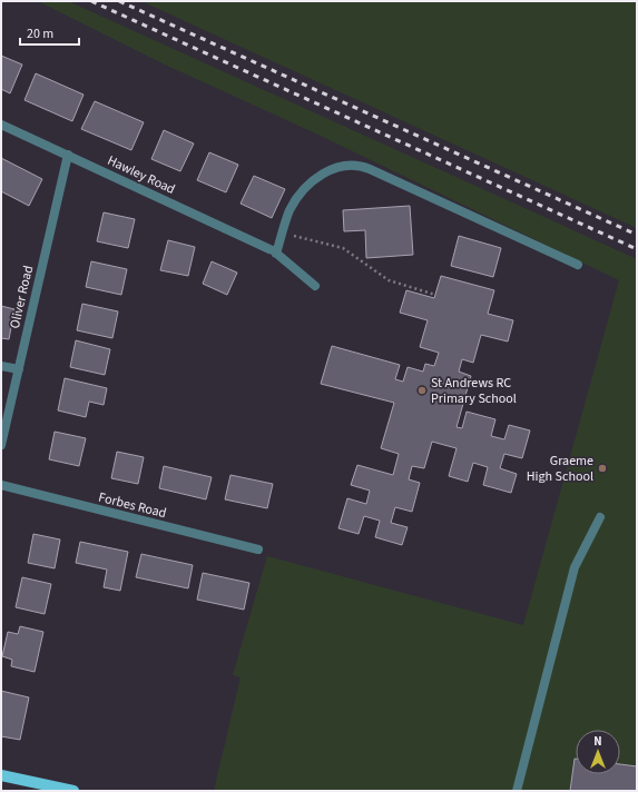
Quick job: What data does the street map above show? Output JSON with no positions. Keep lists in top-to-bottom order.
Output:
{
  "streets": {
    "street": ["Hawley Road", "Oliver Road", "Forbes Road"]
  },
  "crossings": [
    ["Hawley Road", "Oliver Road"]
  ],
  "places": ["St Andrews RC Primary School", "Graeme High School"],
  "scale_bar": "20 m",
  "north": "top"
}
